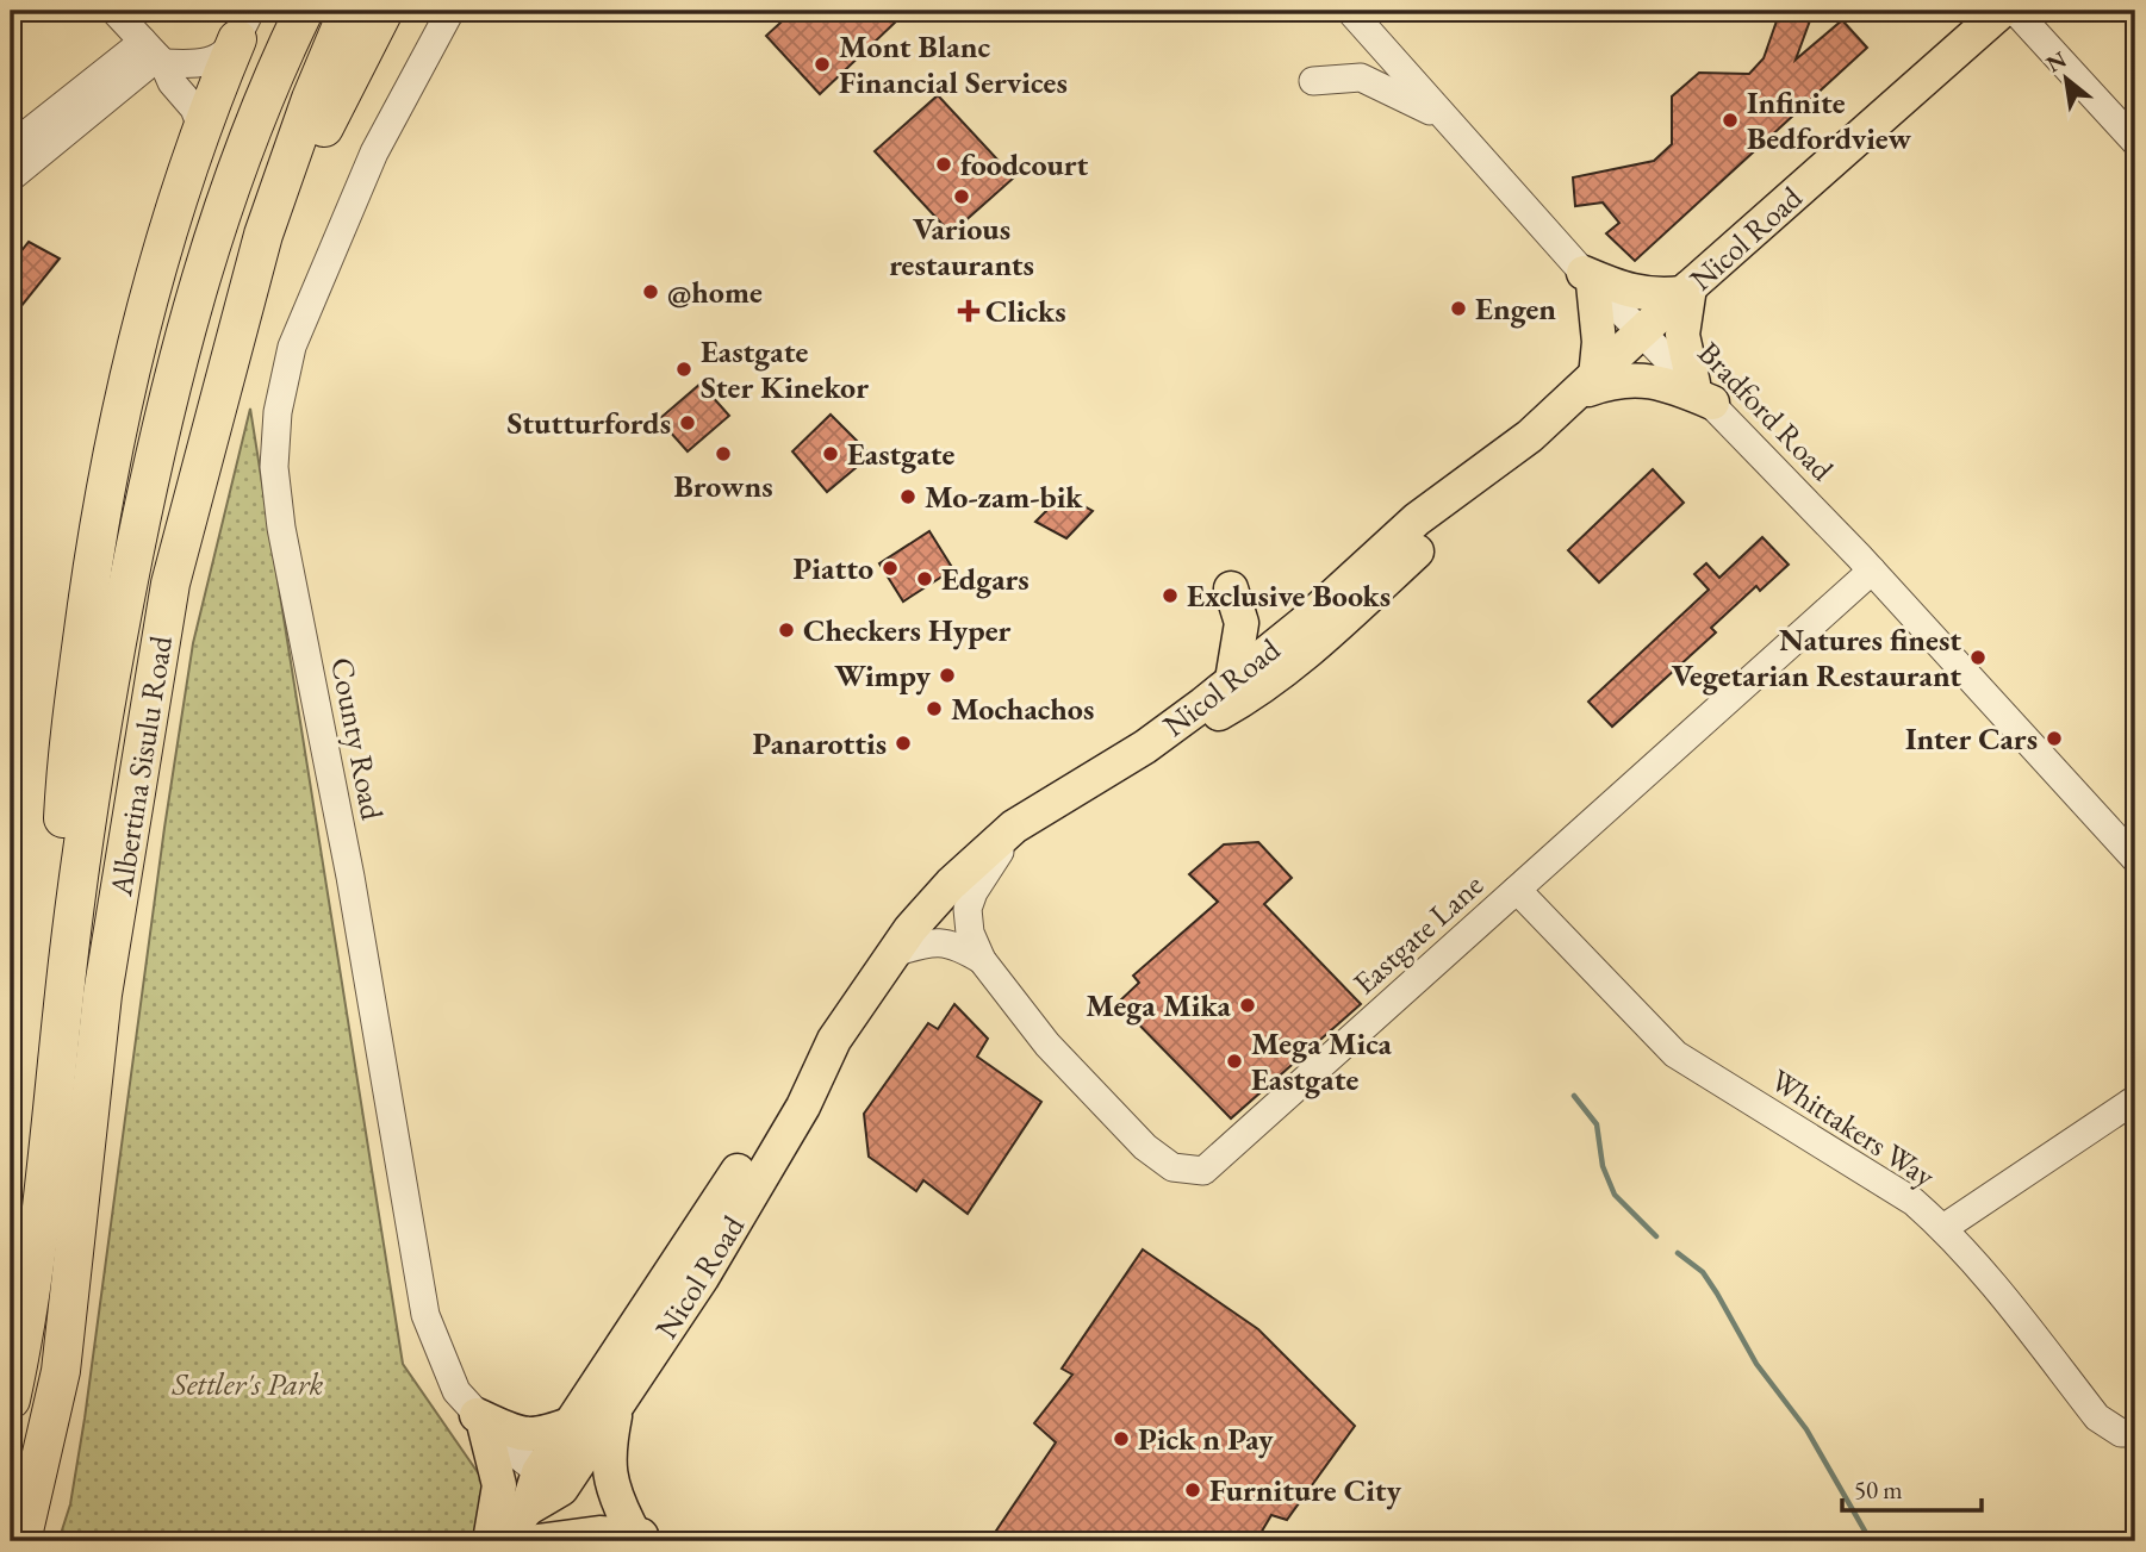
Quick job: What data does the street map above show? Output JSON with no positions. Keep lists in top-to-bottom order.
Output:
{
  "streets": {
    "highway": ["Albertina Sisulu Road"],
    "main road": ["Nicol Road"],
    "street": [
      "Bradford Road",
      "County Road",
      "Eastgate Lane",
      "Whittakers Way"
    ]
  },
  "crossings": [
    ["Nicol Road", "Bradford Road"],
    ["Nicol Road", "County Road"],
    ["Nicol Road", "Eastgate Lane"],
    ["Bradford Road", "Eastgate Lane"],
    ["Eastgate Lane", "Whittakers Way"]
  ],
  "parks": ["Settler's Park"],
  "places": {
    "other": [
      "Mont Blanc Financial Services",
      "Infinite Bedfordview",
      "foodcourt",
      "Various restaurants",
      "@home",
      "Engen",
      "Eastgate Ster Kinekor",
      "Stutturfords",
      "Browns",
      "Eastgate",
      "Mo-zam-bik",
      "Piatto",
      "Edgars",
      "Exclusive Books",
      "Checkers Hyper",
      "Natures finest Vegetarian Restaurant",
      "Wimpy",
      "Mochachos",
      "Inter Cars",
      "Panarottis",
      "Mega Mika",
      "Mega Mica Eastgate",
      "Pick n Pay",
      "Furniture City"
    ],
    "health": ["Clicks"]
  },
  "scale_bar": "50 m",
  "north": "top left"
}
